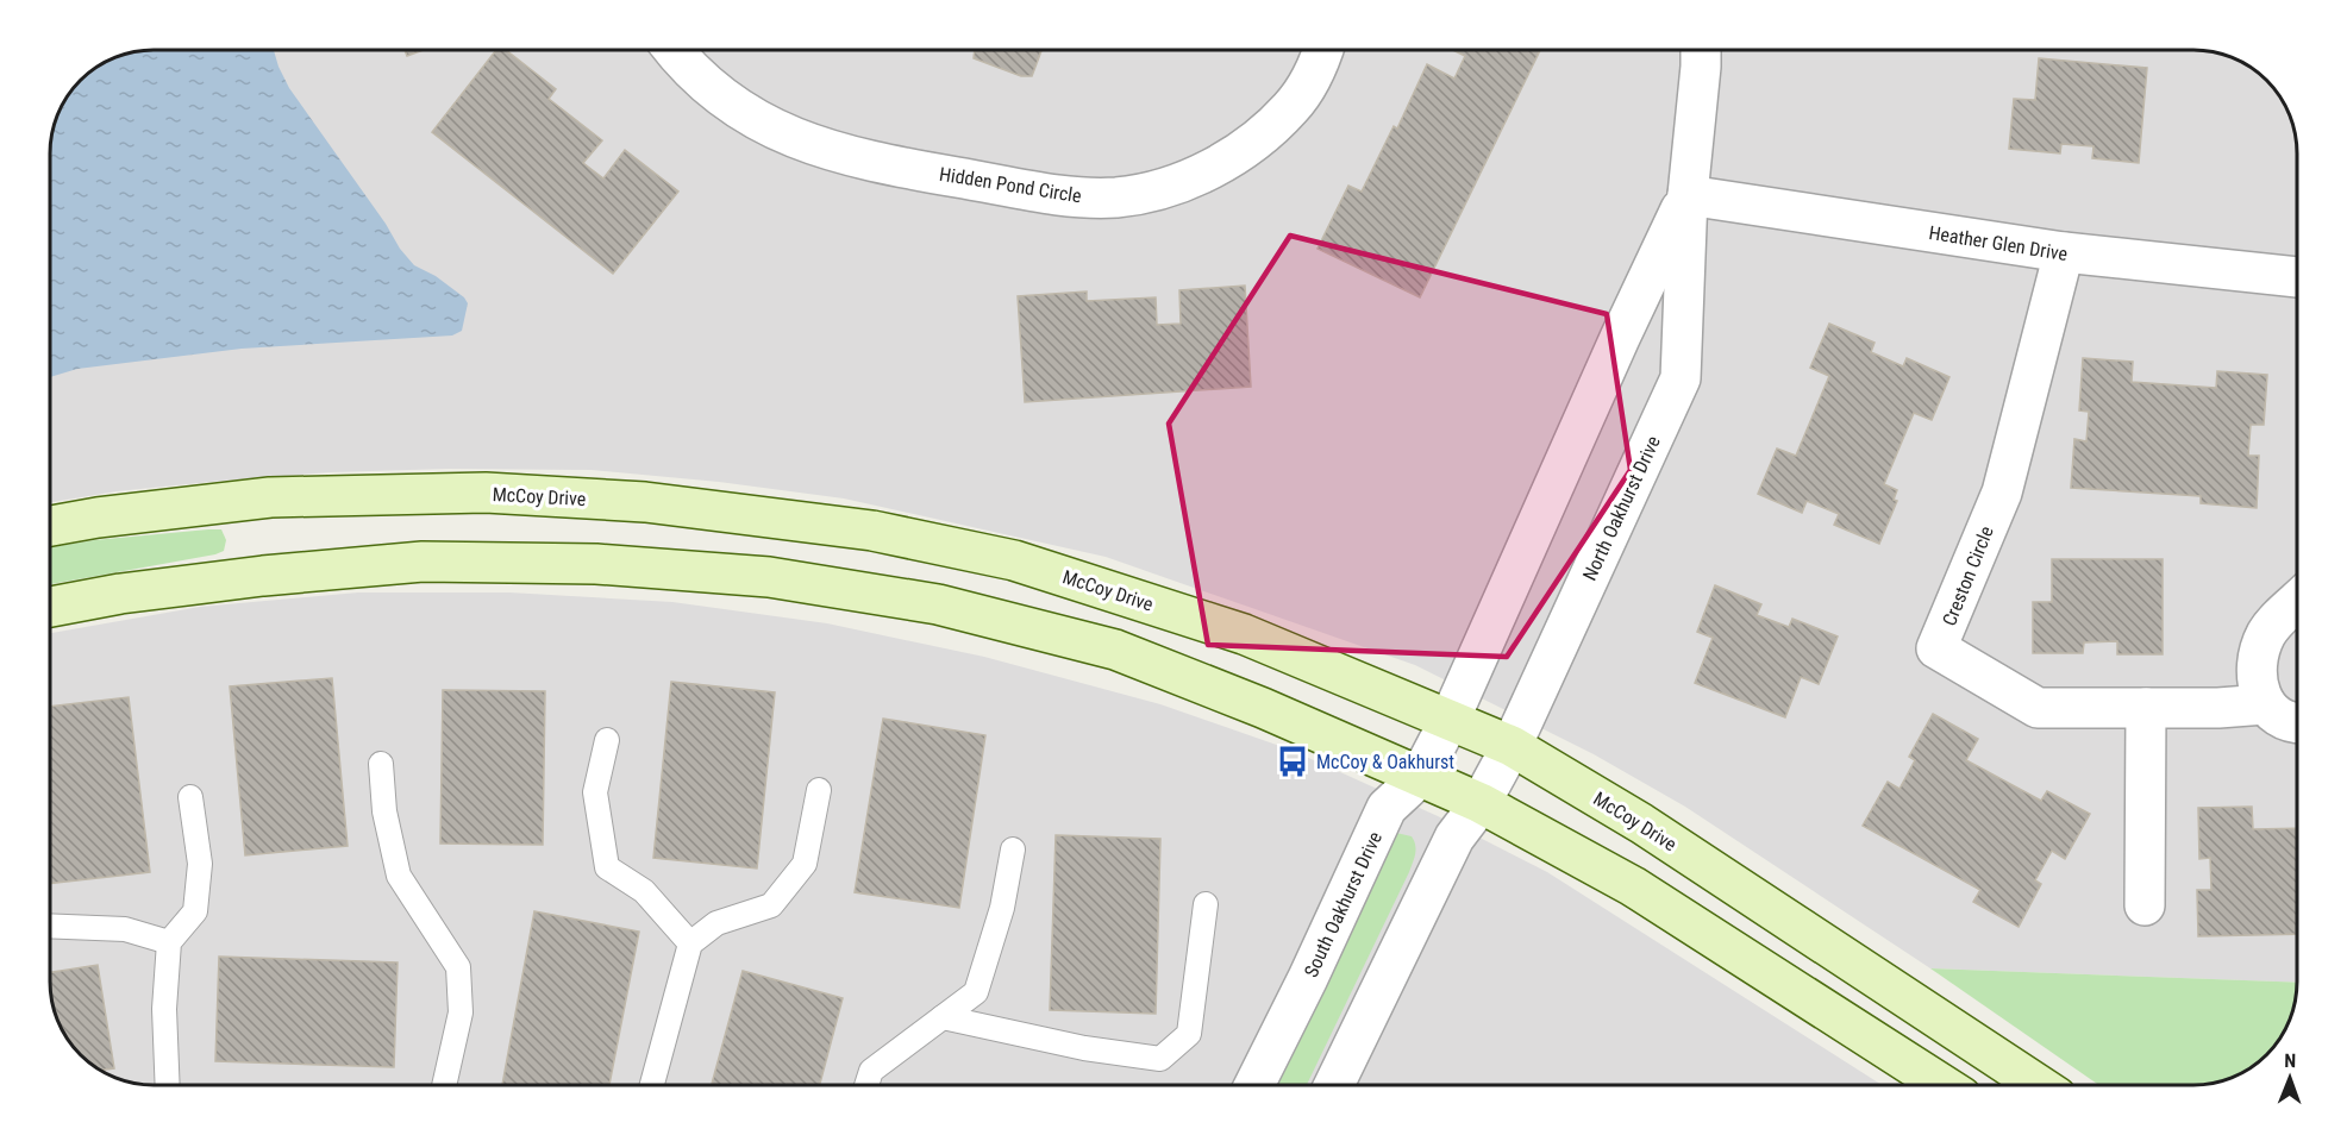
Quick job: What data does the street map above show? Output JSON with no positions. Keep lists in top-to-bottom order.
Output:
{
  "streets": {
    "street": [
      "Hidden Pond Circle",
      "Heather Glen Drive",
      "McCoy Drive",
      "North Oakhurst Drive",
      "Creston Circle",
      "South Oakhurst Drive"
    ]
  },
  "crossings": [
    ["Heather Glen Drive", "North Oakhurst Drive"],
    ["Heather Glen Drive", "Creston Circle"],
    ["McCoy Drive", "North Oakhurst Drive"],
    ["McCoy Drive", "South Oakhurst Drive"],
    ["North Oakhurst Drive", "South Oakhurst Drive"]
  ],
  "places": {
    "bus stop": ["McCoy & Oakhurst"]
  },
  "north": "top"
}
